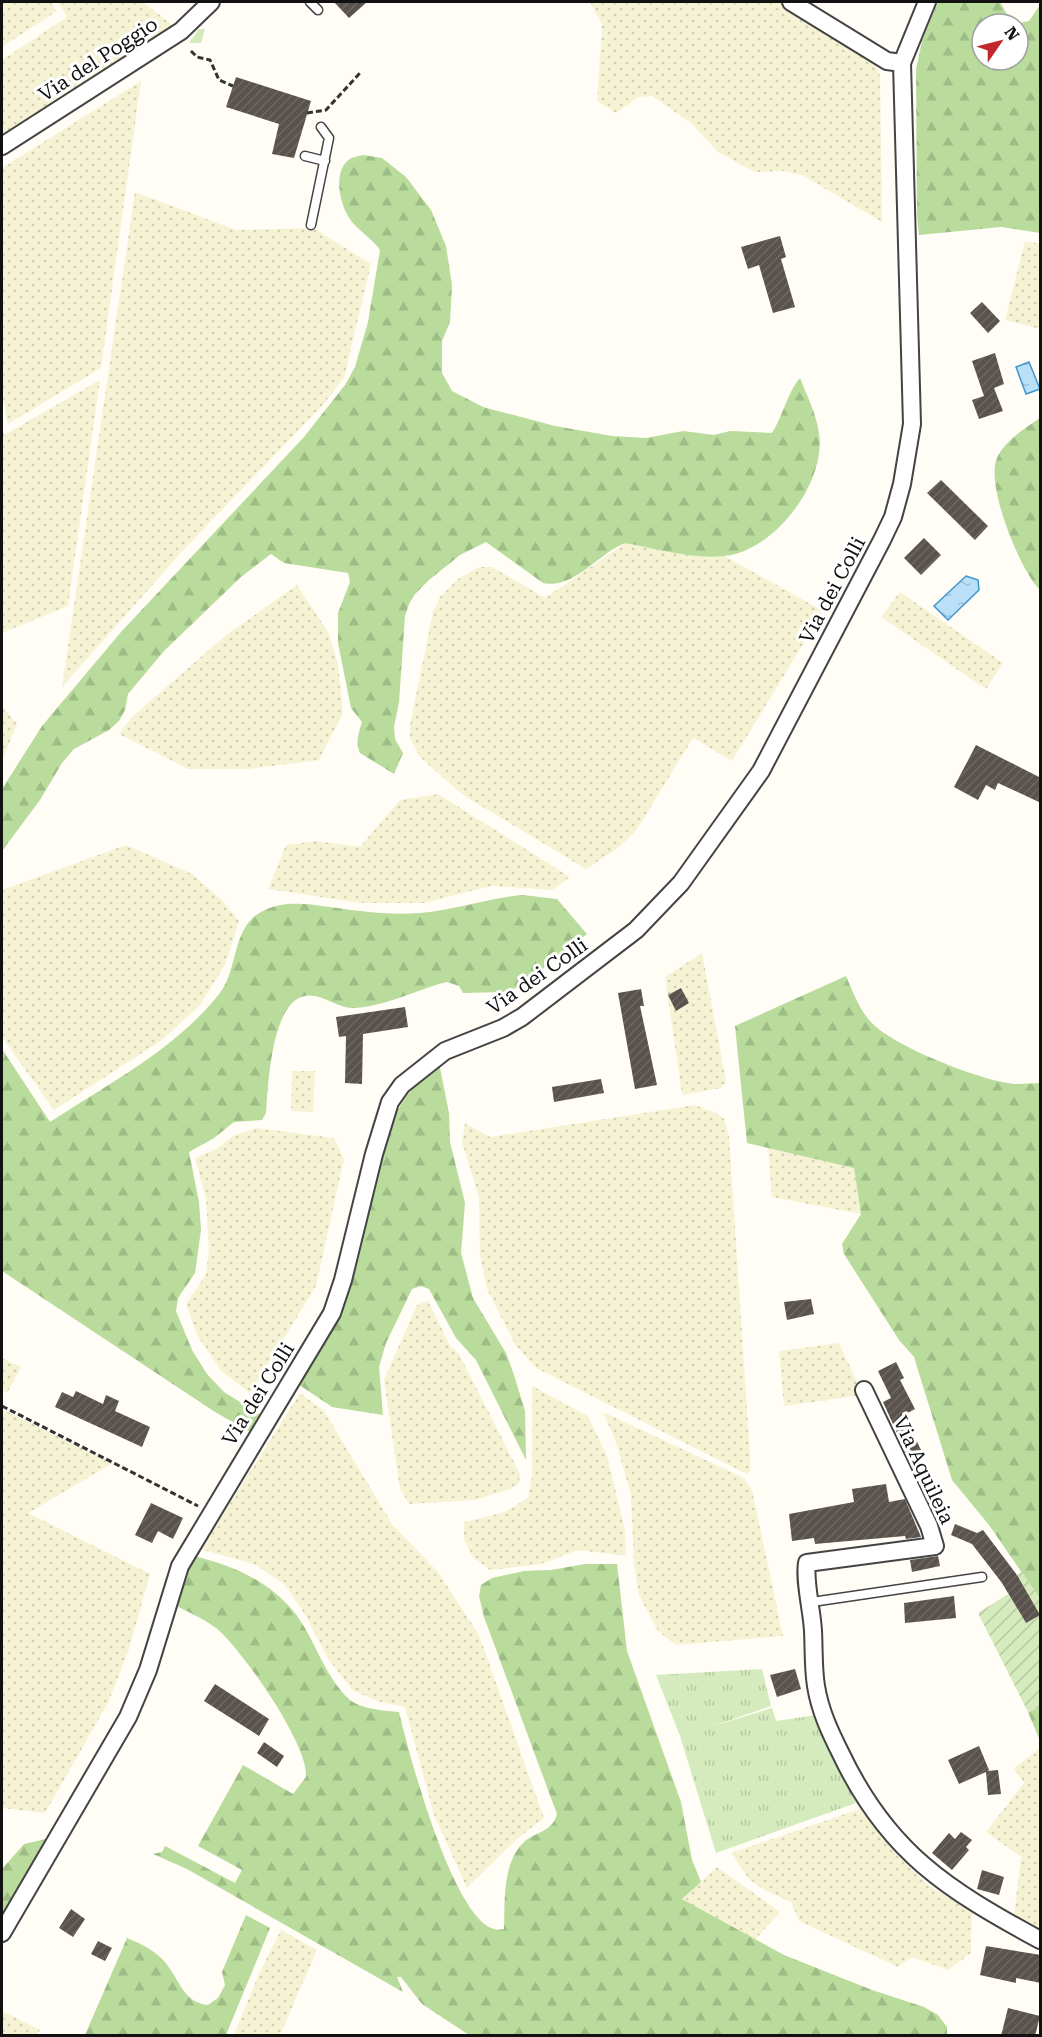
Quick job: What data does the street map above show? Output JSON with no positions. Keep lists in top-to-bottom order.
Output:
{
  "streets": {
    "street": ["Via del Poggio", "Via dei Colli", "Via Aquileia"]
  },
  "north": "top right"
}
